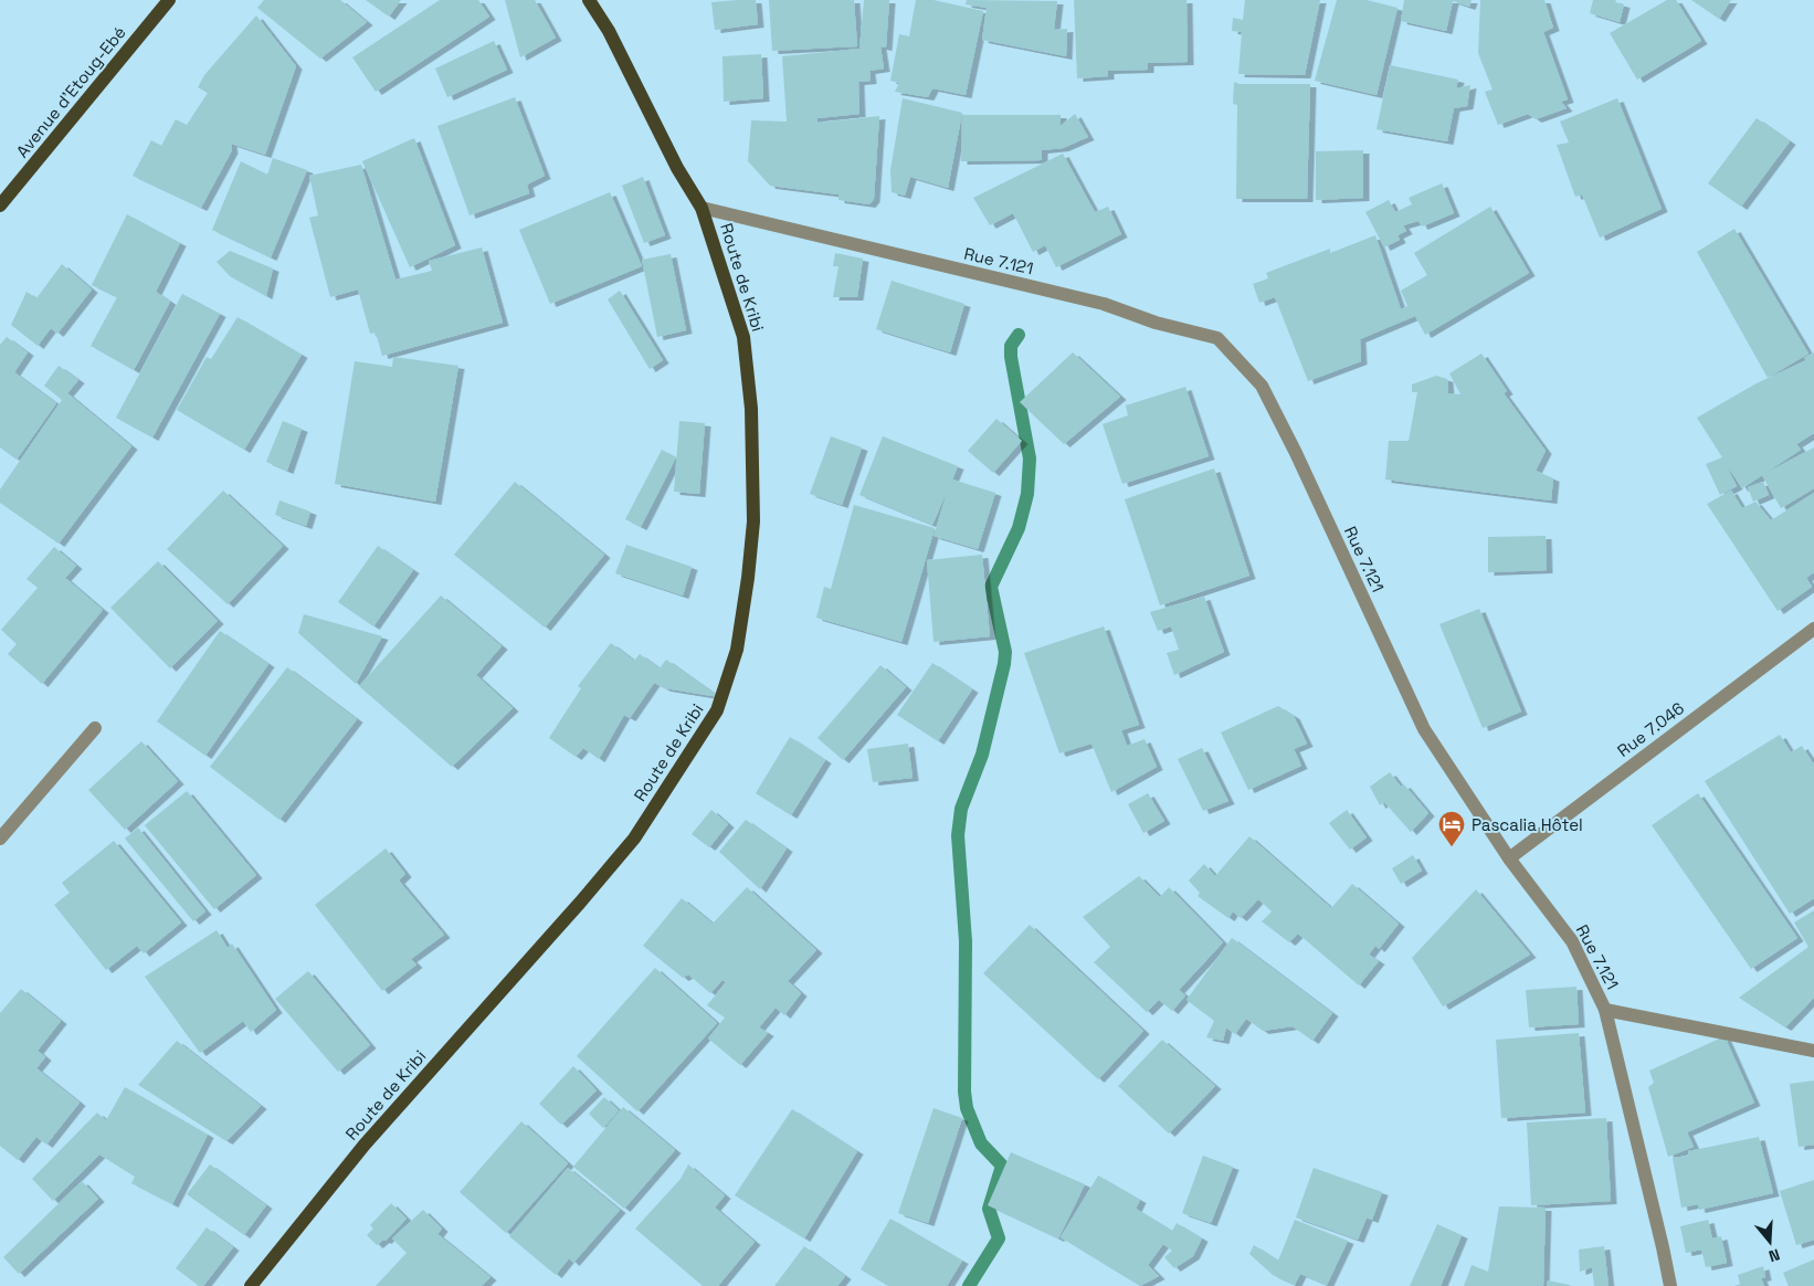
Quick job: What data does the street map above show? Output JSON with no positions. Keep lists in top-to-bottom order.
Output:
{
  "streets": {
    "main road": ["Avenue d'Etoug-Ebé", "Route de Kribi"],
    "street": ["Rue 7.121", "Rue 7.046"]
  },
  "crossings": [
    ["Rue 7.121", "Route de Kribi"],
    ["Rue 7.121", "Rue 7.046"]
  ],
  "places": {
    "hotel": ["Pascalia Hôtel"]
  },
  "north": "bottom"
}
